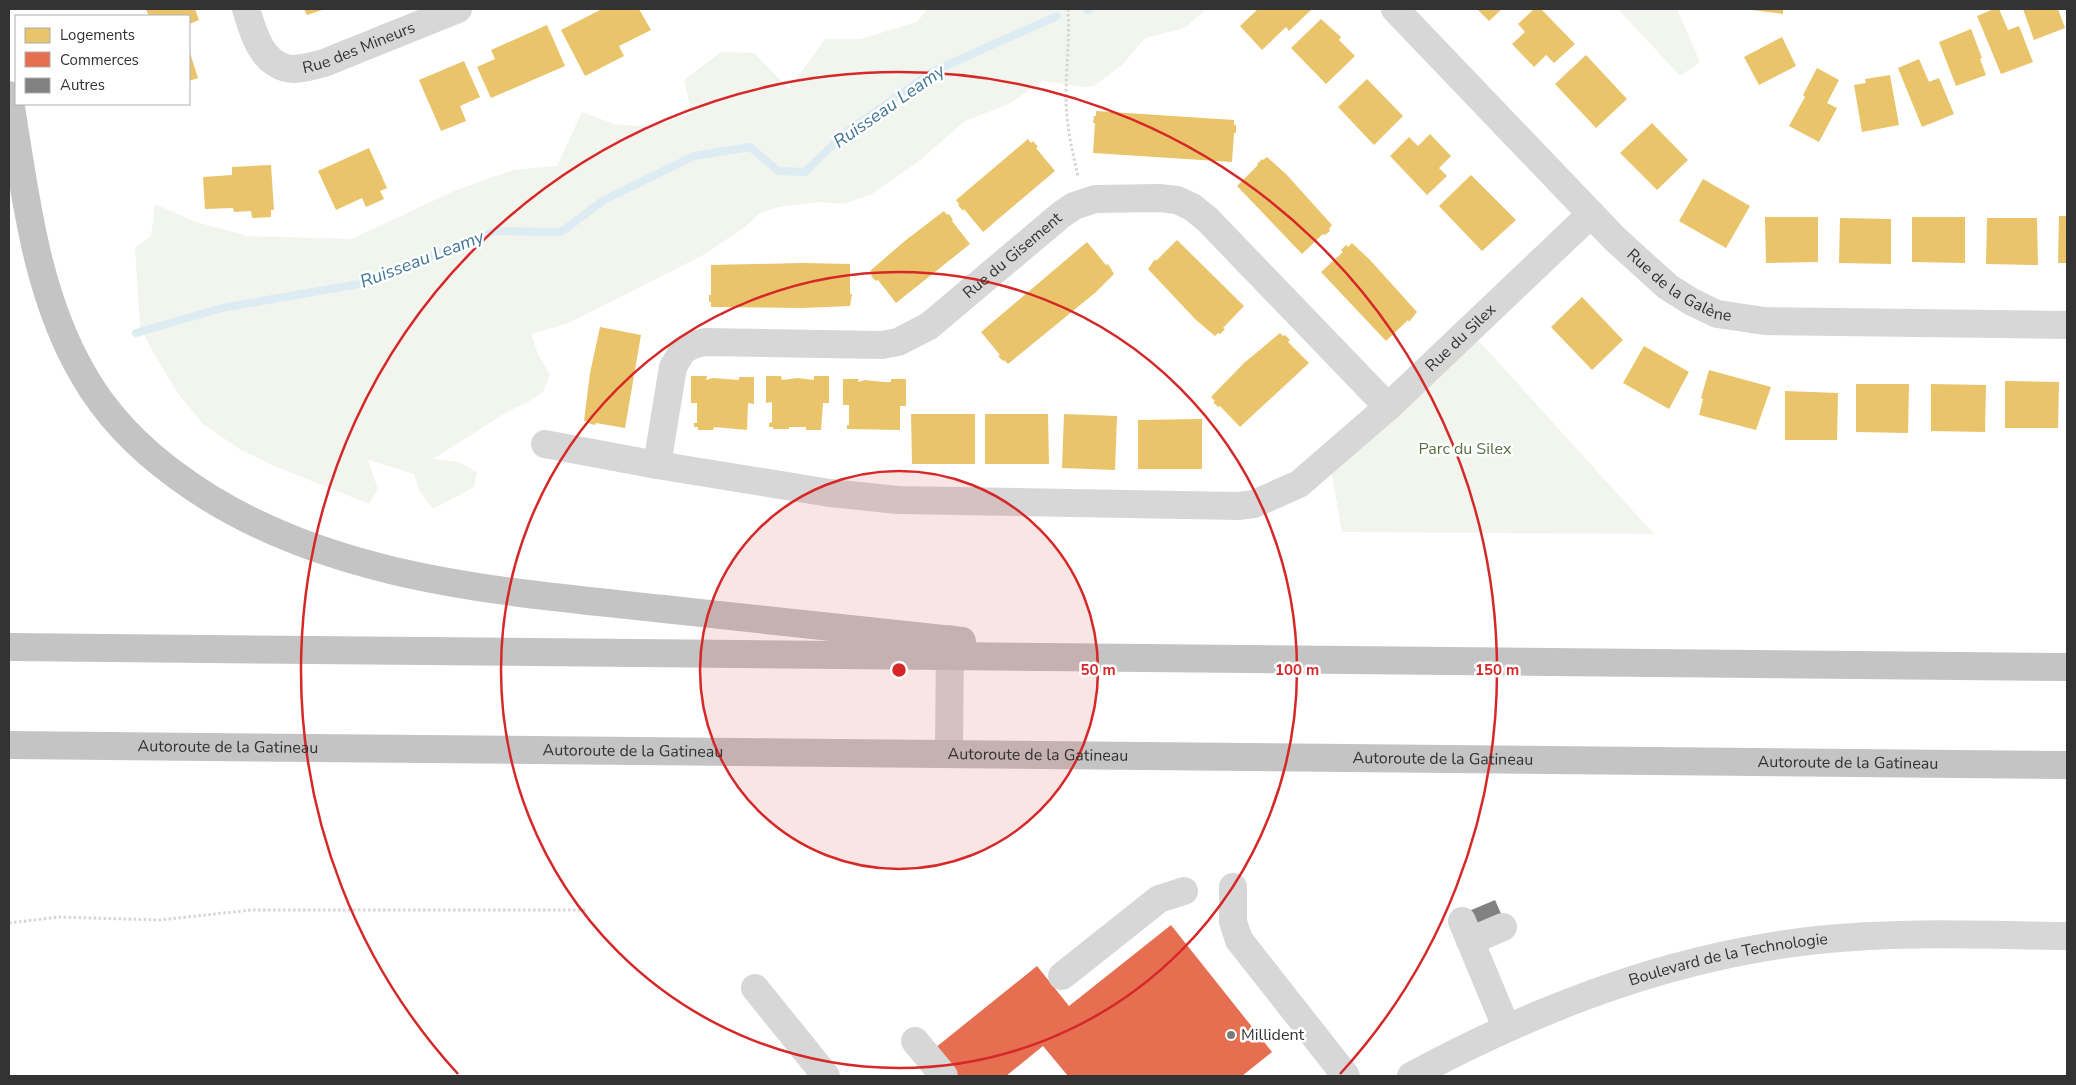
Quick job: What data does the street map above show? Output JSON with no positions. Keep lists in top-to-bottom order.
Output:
{
  "streets": {
    "highway": ["Autoroute de la Gatineau"],
    "street": [
      "Rue des Mineurs",
      "Rue du Gisement",
      "Rue de la Galène",
      "Rue du Silex",
      "Boulevard de la Technologie"
    ]
  },
  "crossings": [
    ["Rue du Gisement", "Rue du Silex"],
    ["Rue de la Galène", "Rue du Silex"]
  ],
  "water": ["Ruisseau Leamy"],
  "parks": ["Parc du Silex"],
  "places": ["Millident"],
  "legend": ["Logements", "Commerces", "Autres"],
  "rings": ["50 m", "100 m", "150 m"]
}
